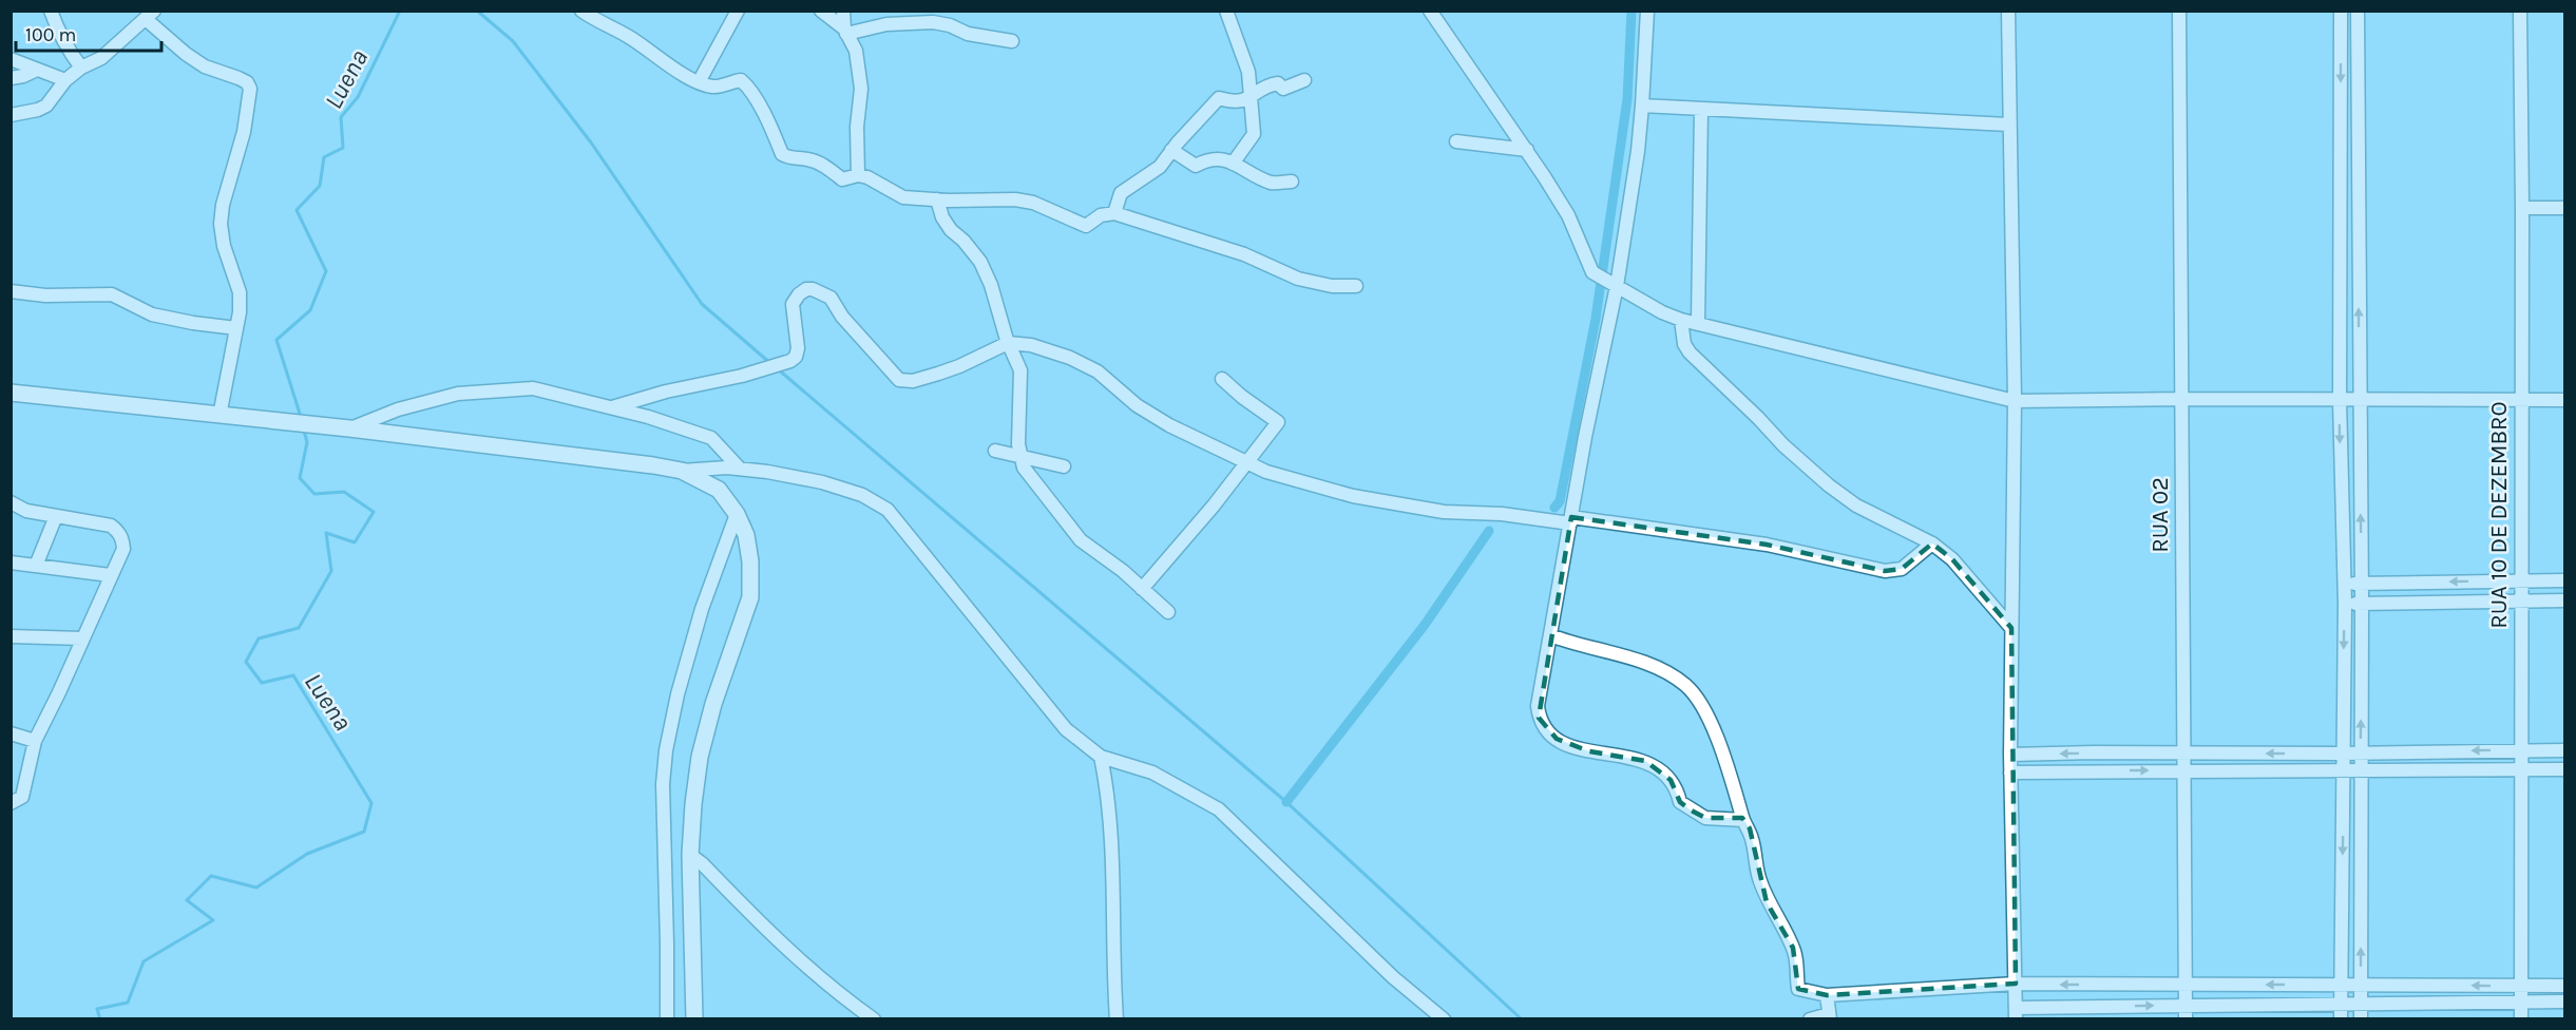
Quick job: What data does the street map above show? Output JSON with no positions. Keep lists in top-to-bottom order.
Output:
{
  "streets": {
    "street": ["RUA 02", "RUA 10 DE DEZEMBRO"]
  },
  "water": ["Luena"],
  "scale_bar": "100 m"
}
